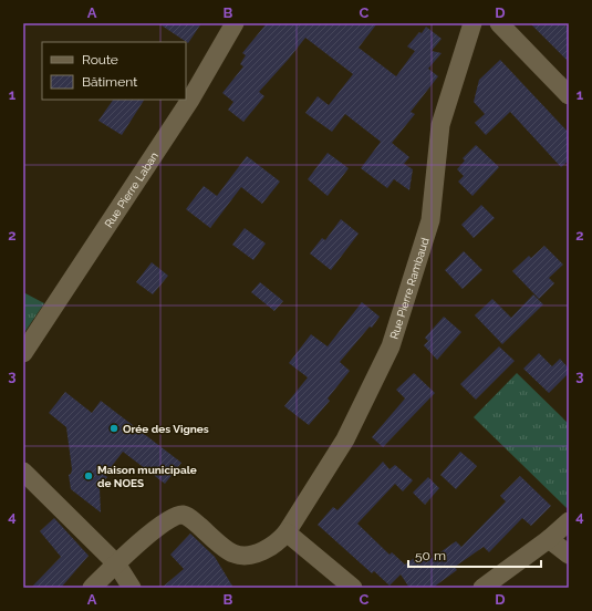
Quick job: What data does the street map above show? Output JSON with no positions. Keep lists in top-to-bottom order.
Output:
{
  "streets": {
    "street": ["Rue Pierre Laban", "Rue Pierre Rambaud"]
  },
  "places": ["Orée des Vignes", "Maison municipale de NOES"],
  "legend": ["Route", "Bâtiment"],
  "scale_bar": "50 m",
  "grid": {
    "columns": [
      "A",
      "B",
      "C",
      "D"
    ],
    "rows": [
      "1",
      "2",
      "3",
      "4"
    ]
  }
}
